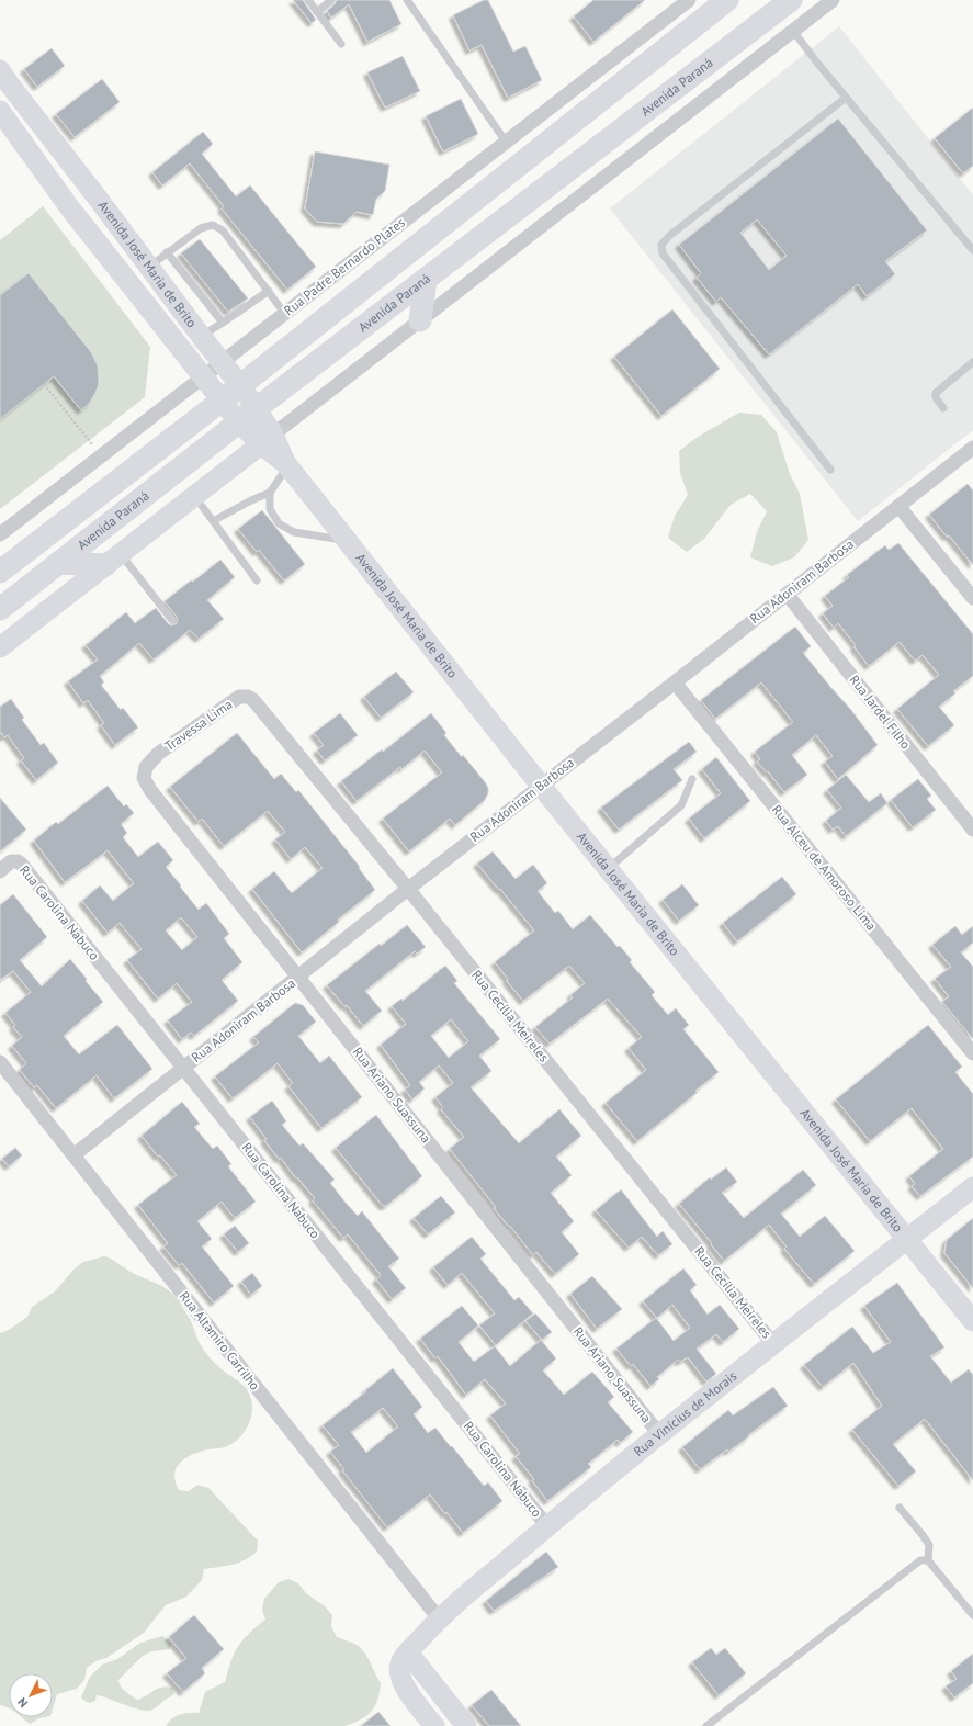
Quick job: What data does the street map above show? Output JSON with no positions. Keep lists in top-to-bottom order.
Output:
{
  "streets": {
    "main road": ["Avenida Paraná", "Avenida José Maria de Brito", "Rua Vinícius de Morais"],
    "street": [
      "Rua Padre Bernardo Plates",
      "Rua Adoniram Barbosa",
      "Rua Jardel Filho",
      "Travessa Lima",
      "Rua Alceu de Amoroso Lima",
      "Rua Carolina Nabuco",
      "Rua Cecília Meireles",
      "Rua Ariano Suassuna",
      "Rua Altamiro Carrilho"
    ]
  },
  "crossings": [
    ["Avenida Paraná", "Avenida José Maria de Brito"],
    ["Avenida José Maria de Brito", "Rua Padre Bernardo Plates"],
    ["Avenida José Maria de Brito", "Rua Adoniram Barbosa"],
    ["Avenida José Maria de Brito", "Rua Vinícius de Morais"],
    ["Rua Adoniram Barbosa", "Rua Jardel Filho"],
    ["Rua Adoniram Barbosa", "Rua Alceu de Amoroso Lima"],
    ["Rua Adoniram Barbosa", "Rua Carolina Nabuco"],
    ["Rua Adoniram Barbosa", "Rua Cecília Meireles"],
    ["Rua Adoniram Barbosa", "Rua Ariano Suassuna"],
    ["Rua Adoniram Barbosa", "Rua Altamiro Carrilho"],
    ["Travessa Lima", "Rua Cecília Meireles"],
    ["Travessa Lima", "Rua Ariano Suassuna"],
    ["Rua Carolina Nabuco", "Rua Vinícius de Morais"],
    ["Rua Cecília Meireles", "Rua Vinícius de Morais"],
    ["Rua Ariano Suassuna", "Rua Vinícius de Morais"],
    ["Rua Altamiro Carrilho", "Rua Vinícius de Morais"]
  ],
  "north": "bottom left"
}
